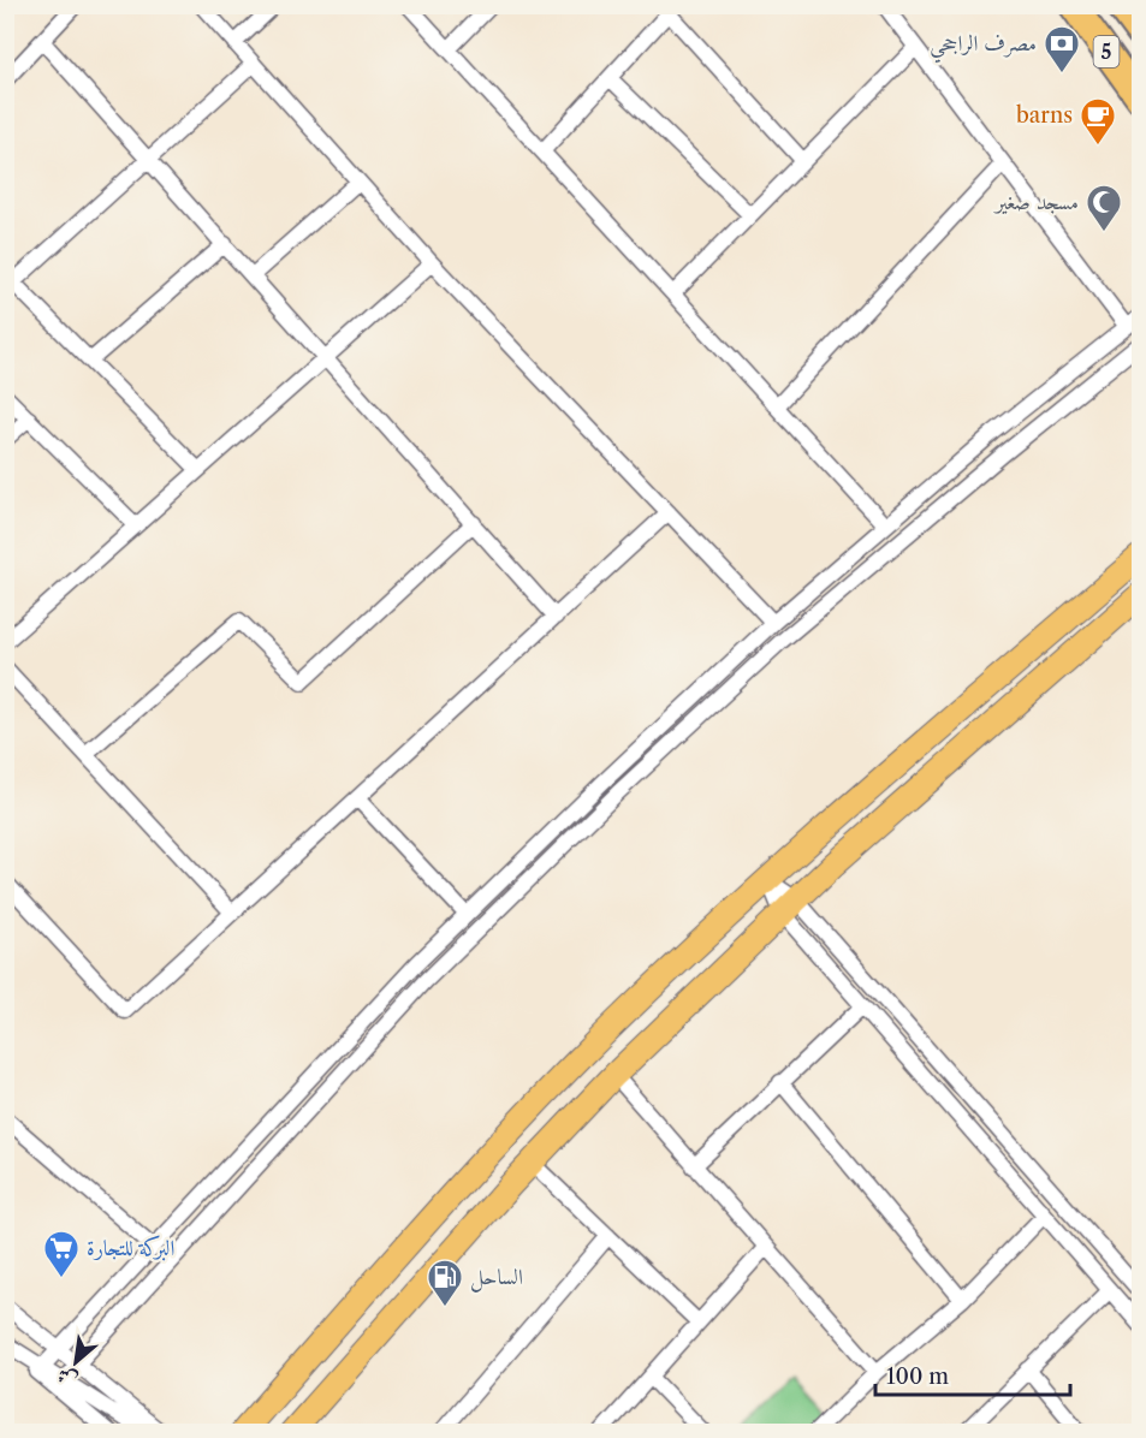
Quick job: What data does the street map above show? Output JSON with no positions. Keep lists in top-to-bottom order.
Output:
{
  "streets": {
    "highway": ["5"]
  },
  "places": {
    "bank": ["مصرف الراجحي"],
    "cafe": ["barns"],
    "mosque": ["مسجد صغير"],
    "supermarket": ["البركة للتجارة"],
    "fuel station": ["الساحل"]
  },
  "scale_bar": "100 m",
  "north": "bottom left"
}
